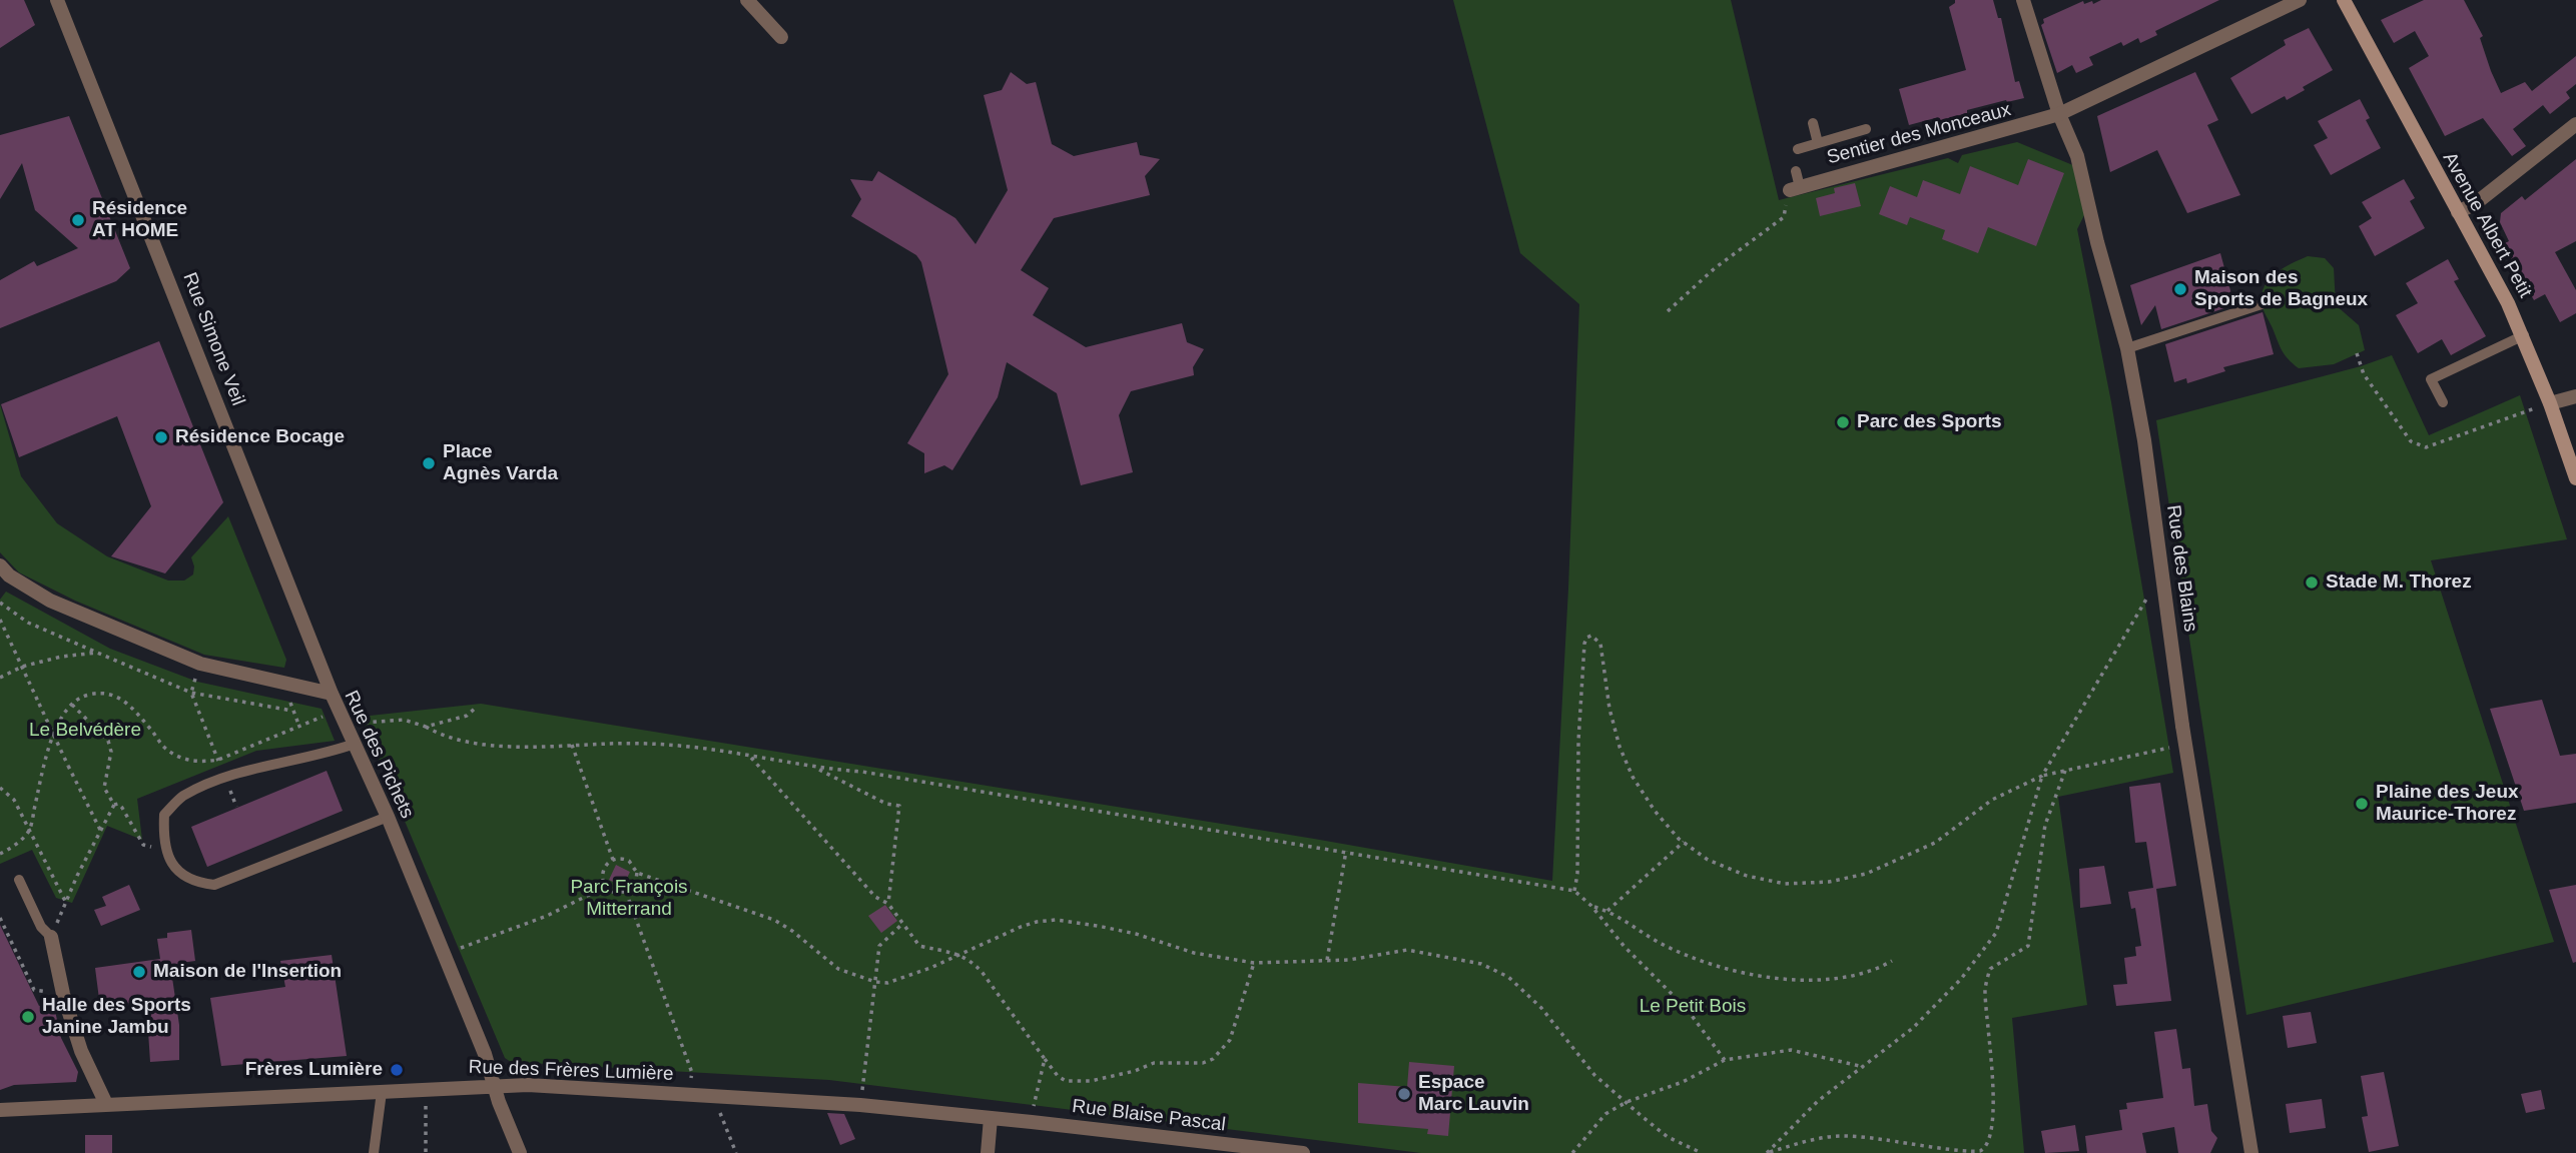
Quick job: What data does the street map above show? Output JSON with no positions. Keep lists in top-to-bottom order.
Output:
{
  "streets": {
    "main road": ["Avenue Albert Petit"],
    "street": [
      "Sentier des Monceaux",
      "Rue Simone Veil",
      "Rue des Blains",
      "Rue des Pichets",
      "Rue des Frères Lumière",
      "Rue Blaise Pascal"
    ]
  },
  "crossings": [
    ["Sentier des Monceaux", "Rue des Blains"],
    ["Rue Simone Veil", "Rue des Pichets"],
    ["Rue des Pichets", "Rue des Frères Lumière"],
    ["Rue des Frères Lumière", "Rue Blaise Pascal"]
  ],
  "parks": ["Le Belvédère", "Parc François Mitterrand", "Le Petit Bois"],
  "places": [
    "Résidence AT HOME",
    "Maison des Sports de Bagneux",
    "Parc des Sports",
    "Résidence Bocage",
    "Place Agnès Varda",
    "Stade M. Thorez",
    "Plaine des Jeux Maurice-Thorez",
    "Maison de l'Insertion",
    "Halle des Sports Janine Jambu",
    "Frères Lumière",
    "Espace Marc Lauvin"
  ]
}
